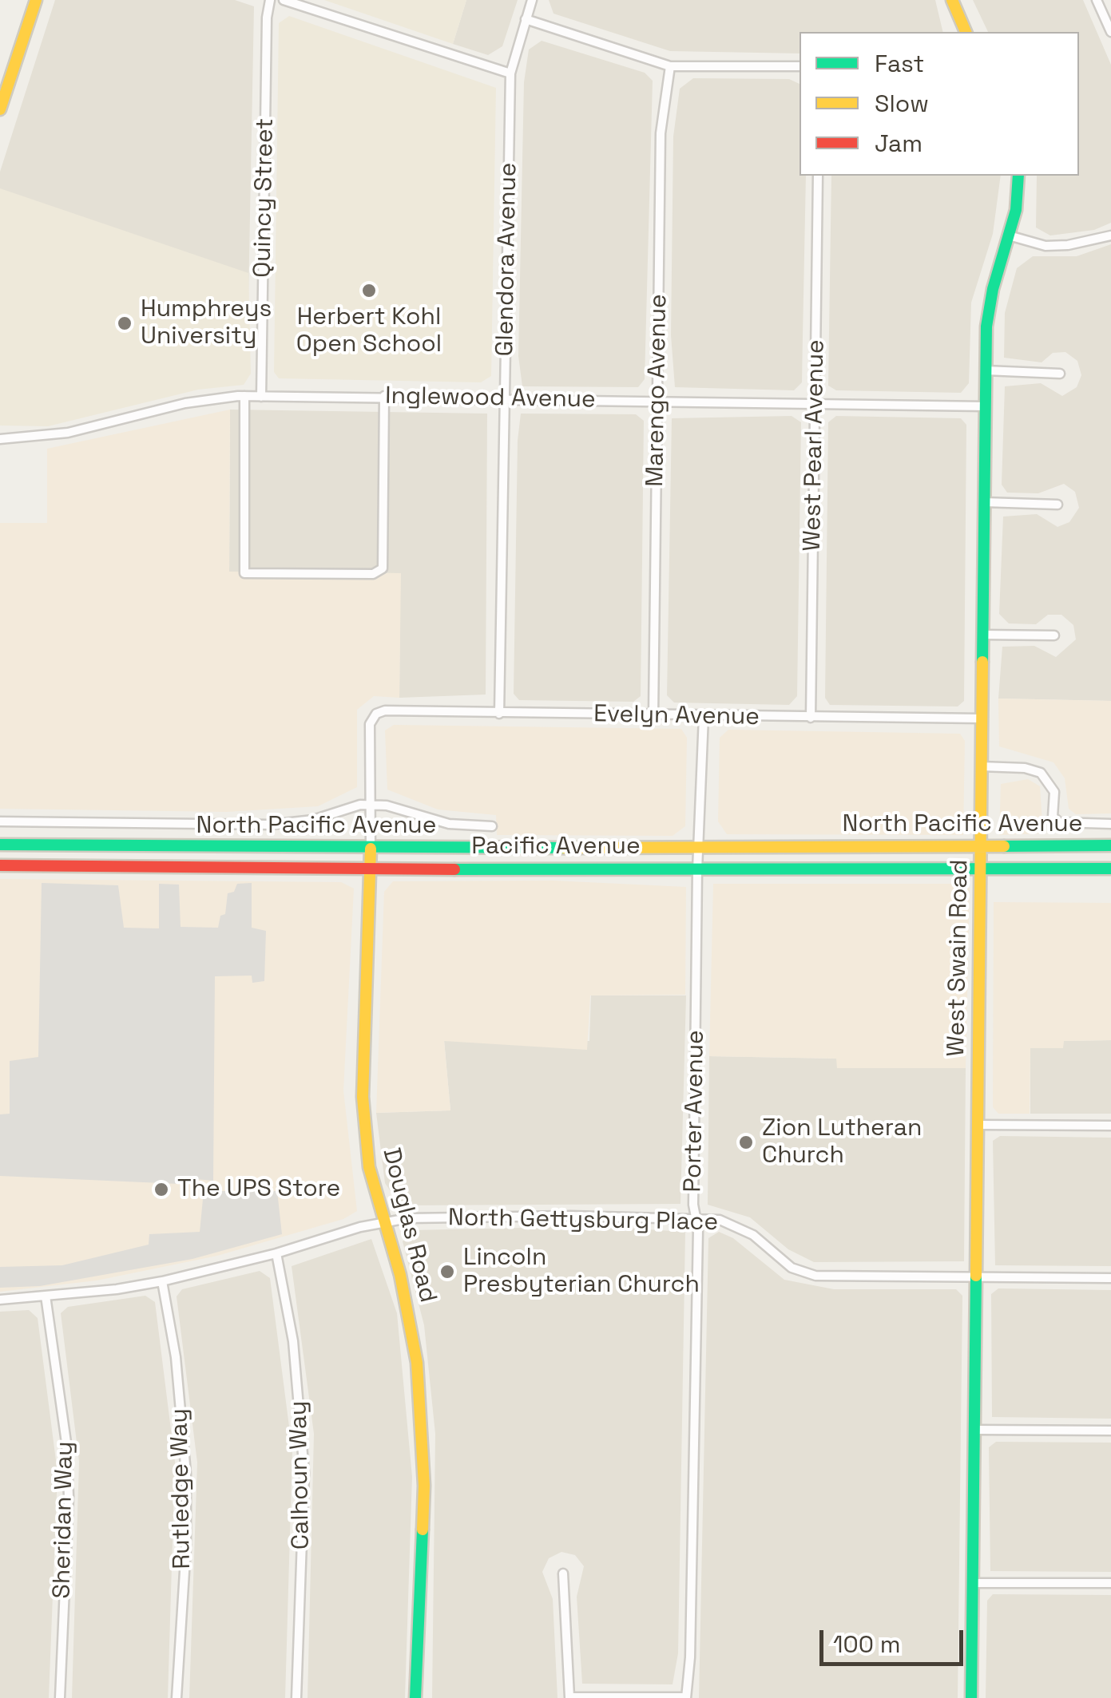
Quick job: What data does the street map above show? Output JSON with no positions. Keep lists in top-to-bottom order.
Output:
{
  "streets": {
    "main road": [
      "North Pacific Avenue",
      "Pacific Avenue",
      "West Swain Road",
      "Douglas Road"
    ],
    "street": [
      "Quincy Street",
      "Glendora Avenue",
      "Marengo Avenue",
      "Inglewood Avenue",
      "West Pearl Avenue",
      "Evelyn Avenue",
      "Porter Avenue",
      "North Gettysburg Place",
      "Calhoun Way",
      "Rutledge Way",
      "Sheridan Way"
    ]
  },
  "crossings": [
    ["Quincy Street", "Inglewood Avenue"],
    ["Glendora Avenue", "Inglewood Avenue"],
    ["Glendora Avenue", "Evelyn Avenue"],
    ["Marengo Avenue", "Inglewood Avenue"],
    ["Marengo Avenue", "Evelyn Avenue"],
    ["Inglewood Avenue", "West Pearl Avenue"],
    ["Inglewood Avenue", "West Swain Road"],
    ["West Pearl Avenue", "Evelyn Avenue"],
    ["Evelyn Avenue", "West Swain Road"],
    ["Evelyn Avenue", "Porter Avenue"],
    ["Evelyn Avenue", "Douglas Road"],
    ["North Pacific Avenue", "West Swain Road"],
    ["North Pacific Avenue", "Porter Avenue"],
    ["North Pacific Avenue", "Douglas Road"],
    ["Pacific Avenue", "West Swain Road"],
    ["Pacific Avenue", "Porter Avenue"],
    ["Pacific Avenue", "Douglas Road"],
    ["West Swain Road", "North Gettysburg Place"],
    ["Porter Avenue", "North Gettysburg Place"],
    ["North Gettysburg Place", "Douglas Road"],
    ["North Gettysburg Place", "Calhoun Way"],
    ["North Gettysburg Place", "Rutledge Way"],
    ["North Gettysburg Place", "Sheridan Way"]
  ],
  "places": [
    "Herbert Kohl Open School",
    "Humphreys University",
    "Zion Lutheran Church",
    "The UPS Store",
    "Lincoln Presbyterian Church"
  ],
  "legend": ["Fast", "Slow", "Jam"],
  "scale_bar": "100 m"
}
